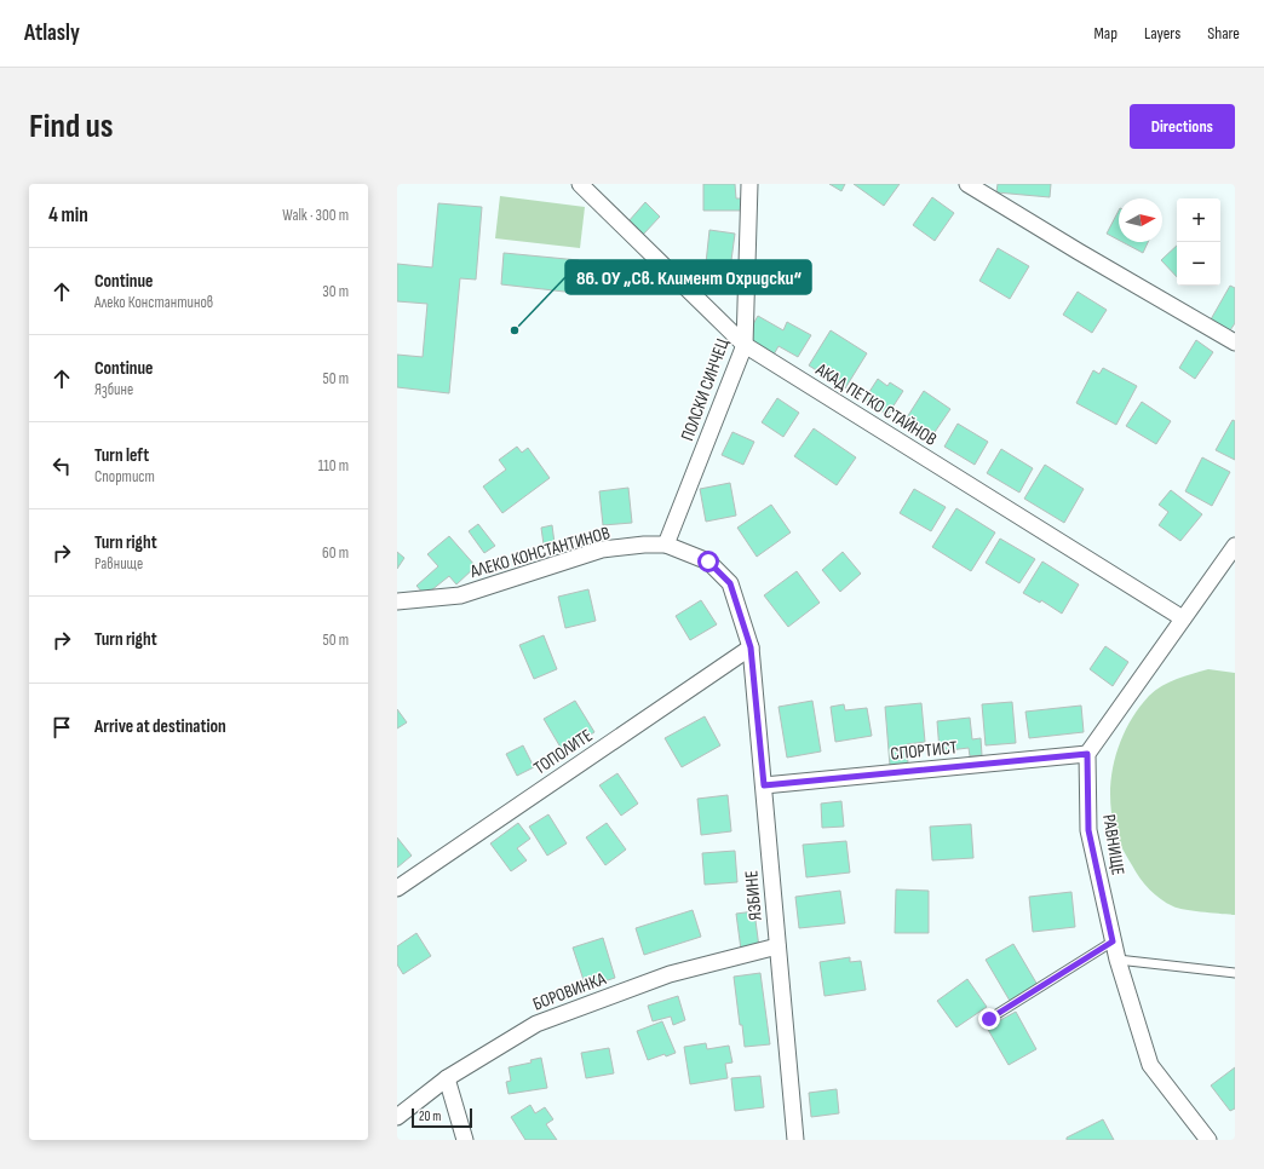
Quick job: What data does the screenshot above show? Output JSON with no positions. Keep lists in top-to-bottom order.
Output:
{
  "streets": {
    "street": [
      "ПОЛСКИ СИНЧЕЦ",
      "АКАД ПЕТКО СТАЙНОВ",
      "АЛЕКО КОНСТАНТИНОВ",
      "СПОРТИСТ",
      "ТОПОЛИТЕ",
      "РАВНИЩЕ",
      "ЯЗБИНЕ",
      "БОРОВИНКА"
    ]
  },
  "crossings": [
    ["ПОЛСКИ СИНЧЕЦ", "АКАД ПЕТКО СТАЙНОВ"],
    ["ПОЛСКИ СИНЧЕЦ", "АЛЕКО КОНСТАНТИНОВ"],
    ["АЛЕКО КОНСТАНТИНОВ", "ТОПОЛИТЕ"],
    ["АЛЕКО КОНСТАНТИНОВ", "ЯЗБИНЕ"],
    ["СПОРТИСТ", "РАВНИЩЕ"],
    ["СПОРТИСТ", "ЯЗБИНЕ"],
    ["ТОПОЛИТЕ", "ЯЗБИНЕ"],
    ["ЯЗБИНЕ", "БОРОВИНКА"]
  ],
  "places": ["86. ОУ „Св. Климент Охридски“"],
  "scale_bar": "20 m",
  "north": "right",
  "page": {
    "header": "Atlasly",
    "nav": ["Map", "Layers", "Share"],
    "buttons": "Directions",
    "title": "Find us",
    "heading": ["4 min", "Walk · 300 m"],
    "map_buttons": ["+", "−"],
    "list": [
      ["Continue", "Алеко Константинов", "30 m"],
      ["Continue", "Язбине", "50 m"],
      ["Turn left", "Спортист", "110 m"],
      ["Turn right", "Равнище", "60 m"],
      ["Turn right", "50 m"],
      "Arrive at destination"
    ],
    "scale": "20 m"
  }
}
